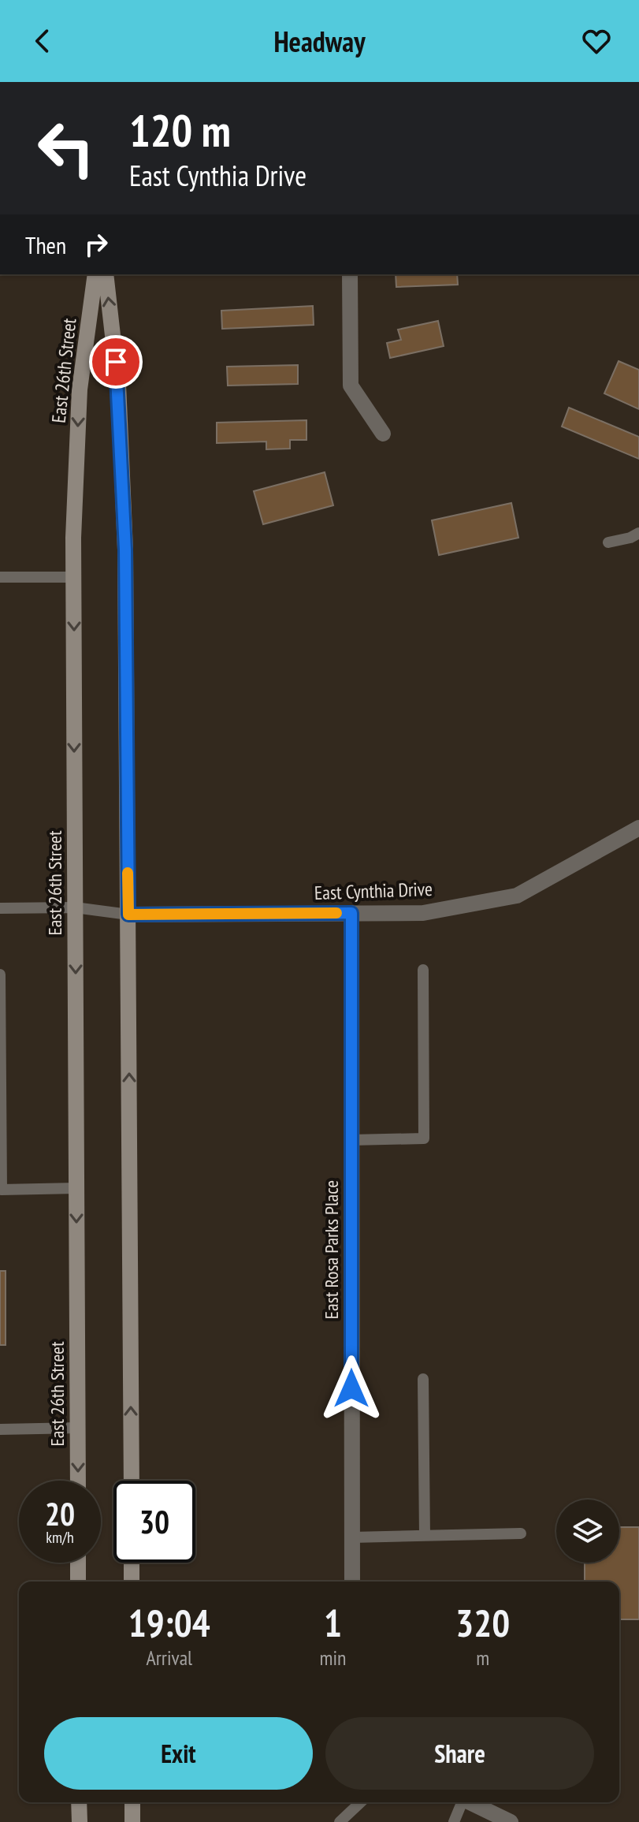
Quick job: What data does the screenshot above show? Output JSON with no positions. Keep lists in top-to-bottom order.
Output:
{
  "streets": {
    "main road": ["East 26th Street"],
    "street": ["East Cynthia Drive", "East Rosa Parks Place"]
  },
  "crossings": [
    ["East Cynthia Drive", "East Rosa Parks Place"]
  ],
  "page": {
    "header": "Headway",
    "turn": ["120 m", "East Cynthia Drive"],
    "then": "Then",
    "speed": "20 km/h",
    "limit": "30",
    "eta": [
      "19:04",
      "Arrival",
      "1",
      "min",
      "320",
      "m"
    ],
    "buttons": ["Exit", "Share"]
  }
}
